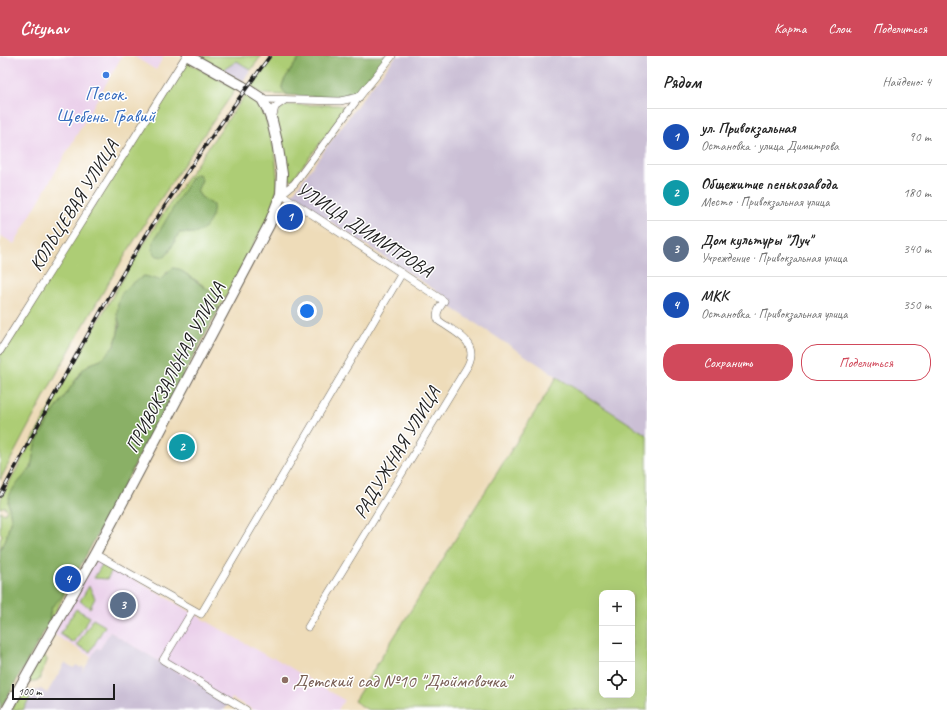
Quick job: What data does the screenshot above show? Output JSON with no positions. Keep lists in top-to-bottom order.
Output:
{
  "streets": {
    "main road": ["УЛИЦА ДИМИТРОВА", "ПРИВОКЗАЛЬНАЯ УЛИЦА"],
    "street": ["КОЛЬЦЕВАЯ УЛИЦА", "РАДУЖНАЯ УЛИЦА"]
  },
  "crossings": [
    ["УЛИЦА ДИМИТРОВА", "ПРИВОКЗАЛЬНАЯ УЛИЦА"],
    ["УЛИЦА ДИМИТРОВА", "РАДУЖНАЯ УЛИЦА"]
  ],
  "places": ["Песок. Щебень. Гравий", "Детский сад №10 \"Дюймовочка\""],
  "scale_bar": "100 m",
  "page": {
    "header": "Citynav",
    "nav": ["Карта", "Слои", "Поделиться"],
    "heading": ["Рядом", "Найдено: 4"],
    "list": [
      {
        "mark": "1",
        "name": "ул. Привокзальная",
        "note": "Остановка · улица Димитрова",
        "value": "90 m"
      },
      {
        "mark": "2",
        "name": "Общежитие пенькозавода",
        "note": "Место · Привокзальная улица",
        "value": "180 m"
      },
      {
        "mark": "3",
        "name": "Дом культуры \"Луч\"",
        "note": "Учреждение · Привокзальная улица",
        "value": "340 m"
      },
      {
        "mark": "4",
        "name": "МКК",
        "note": "Остановка · Привокзальная улица",
        "value": "350 m"
      }
    ],
    "pins": [
      "1",
      "2",
      "4",
      "3"
    ],
    "buttons": ["Сохранить", "Поделиться"],
    "map_buttons": ["+", "−"],
    "scale": "100 m"
  }
}
